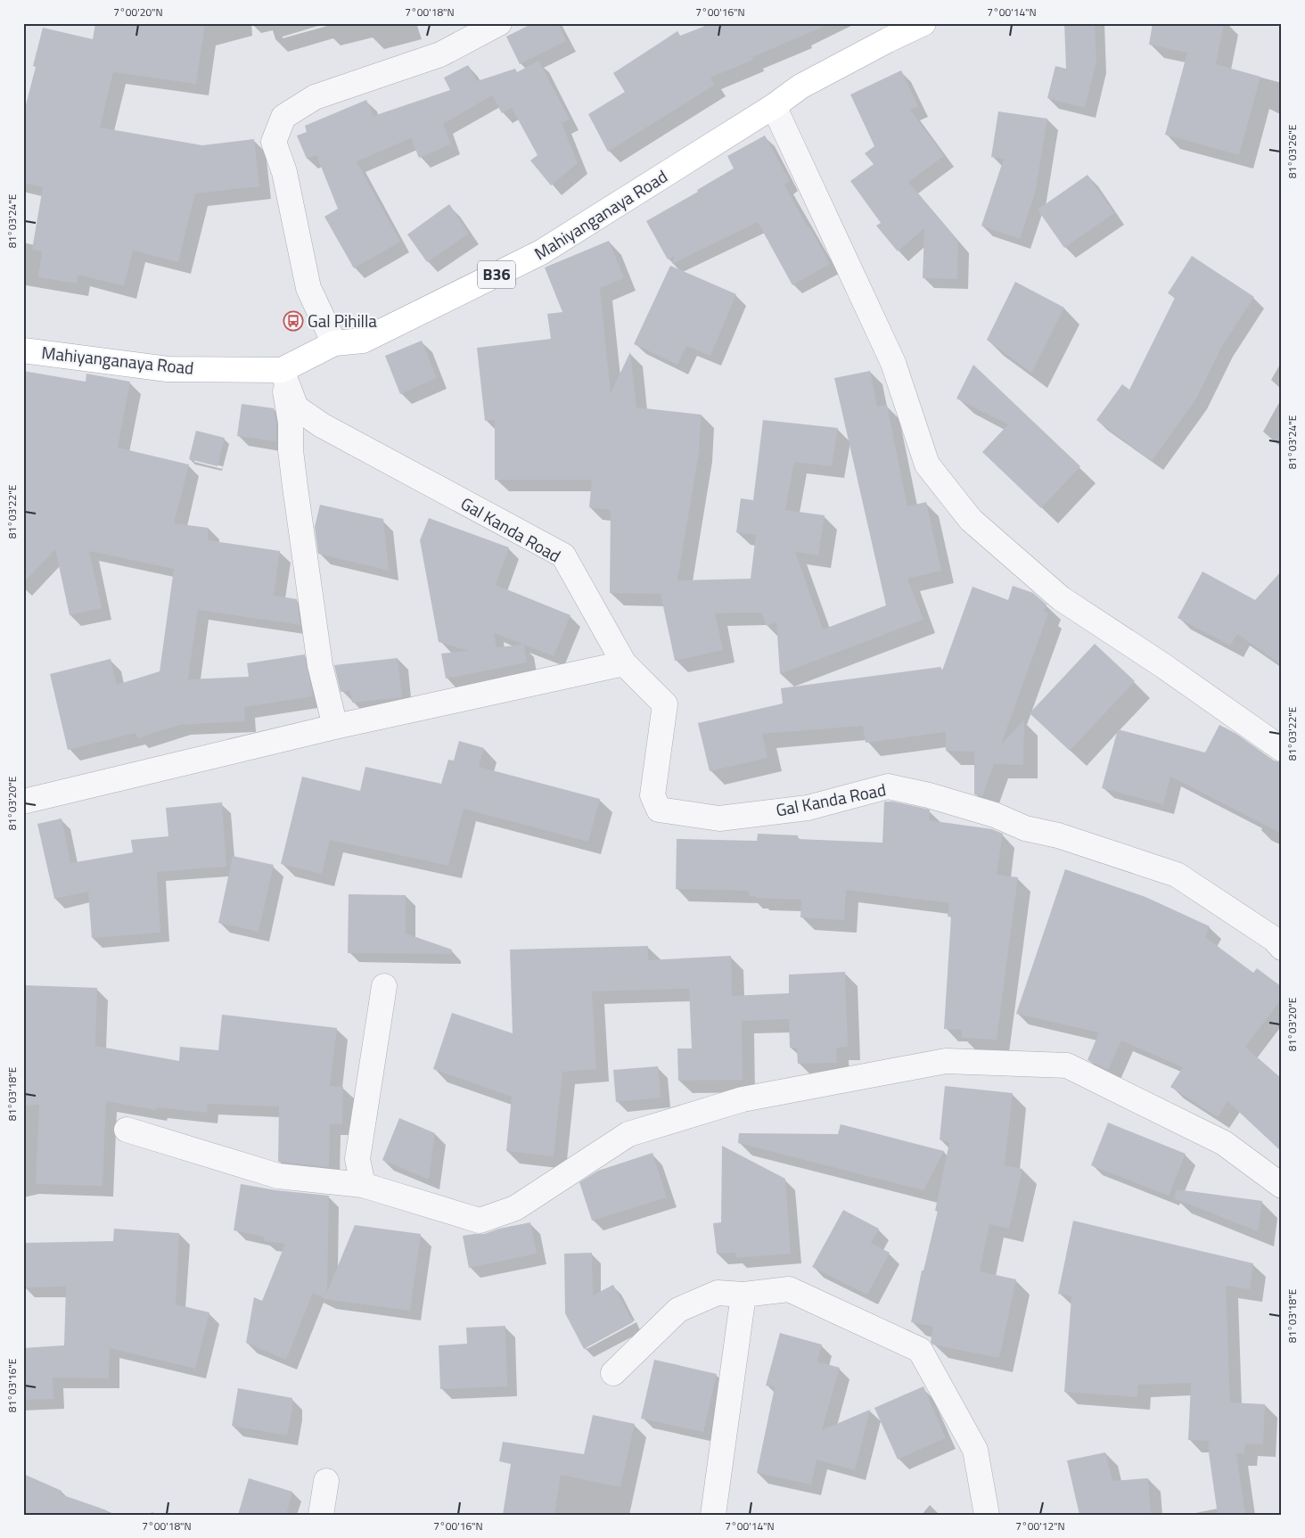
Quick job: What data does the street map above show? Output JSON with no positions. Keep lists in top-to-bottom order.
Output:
{
  "streets": {
    "main road": ["Mahiyanganaya Road", "B36"],
    "street": ["Gal Kanda Road"]
  },
  "crossings": [
    ["Mahiyanganaya Road", "Gal Kanda Road"]
  ],
  "places": {
    "bus stop": ["Gal Pihilla"]
  },
  "coordinates": [
    "7°00'20\"N",
    "7°00'18\"N",
    "7°00'16\"N",
    "7°00'14\"N",
    "81°03'26\"E",
    "81°03'24\"E",
    "81°03'22\"E",
    "81°03'20\"E",
    "81°03'18\"E",
    "81°03'16\"E",
    "7°00'12\"N"
  ]
}
